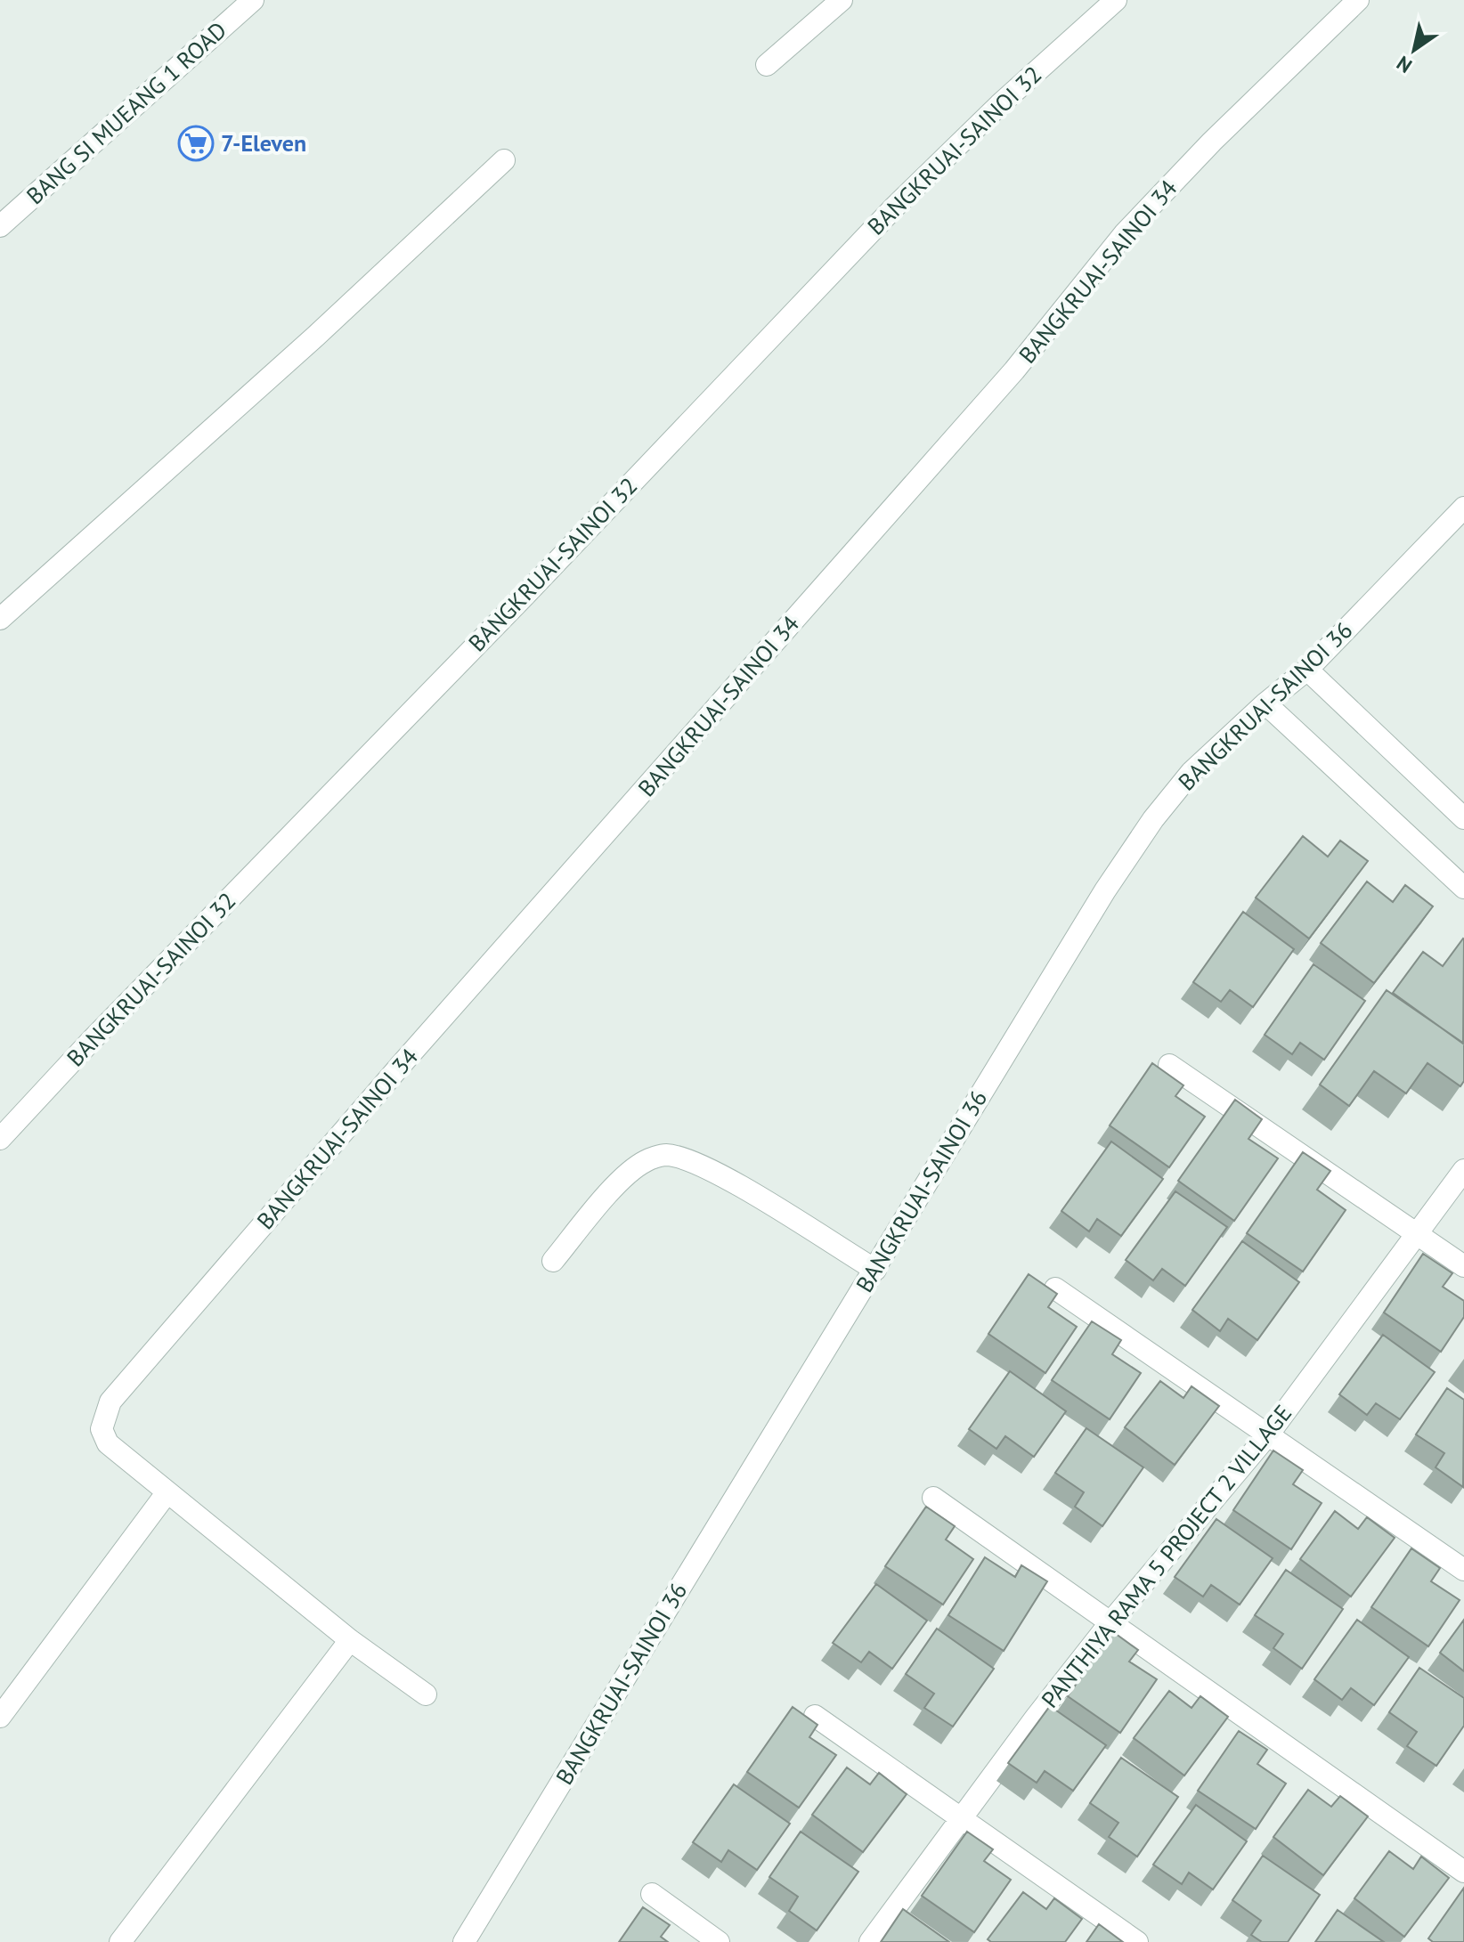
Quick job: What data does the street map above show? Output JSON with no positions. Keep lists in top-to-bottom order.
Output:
{
  "streets": {
    "street": [
      "BANG SI MUEANG 1 ROAD",
      "BANGKRUAI-SAINOI 32",
      "BANGKRUAI-SAINOI 34",
      "BANGKRUAI-SAINOI 36",
      "PANTHIYA RAMA 5 PROJECT 2 VILLAGE"
    ]
  },
  "places": {
    "supermarket": ["7-Eleven"]
  },
  "north": "bottom left"
}
